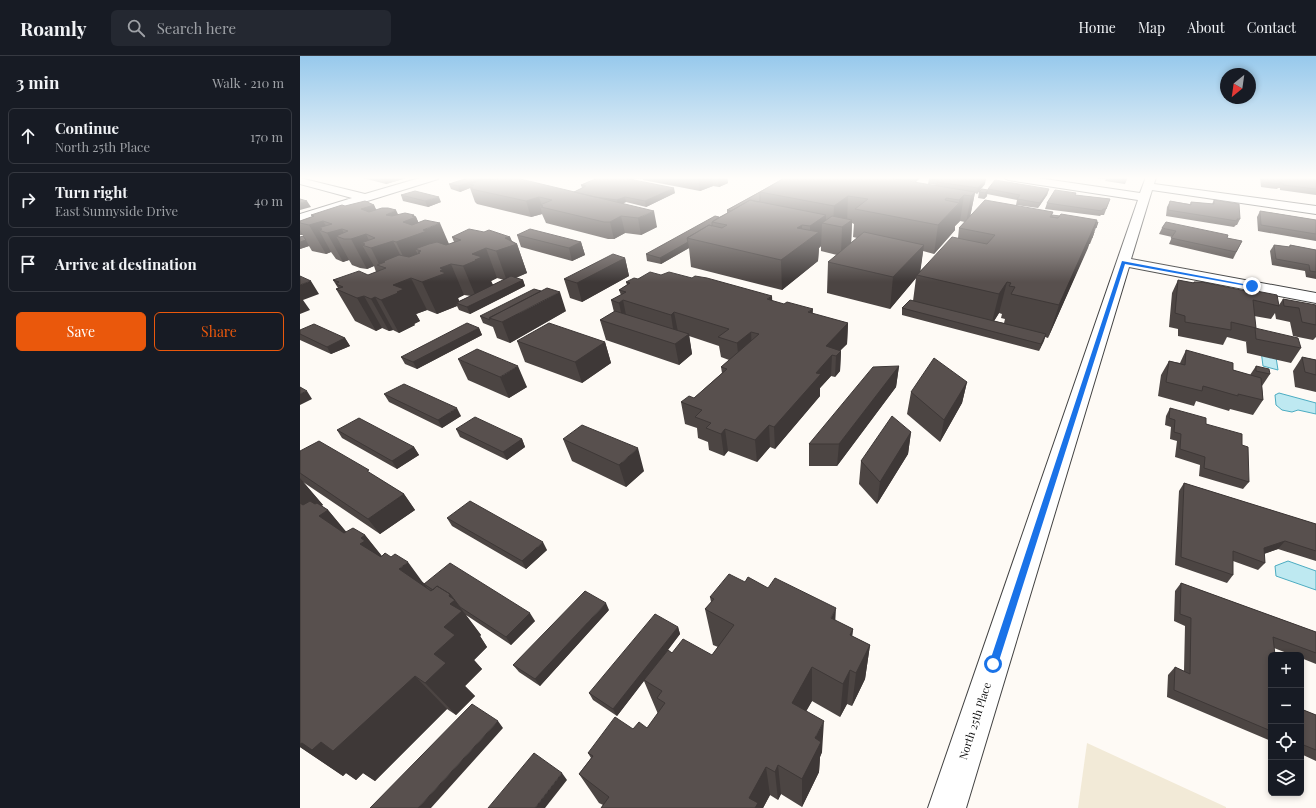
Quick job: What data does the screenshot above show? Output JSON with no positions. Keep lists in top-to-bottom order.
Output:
{
  "streets": {
    "street": ["North 25th Place"]
  },
  "north": "bottom left",
  "page": {
    "header": "Roamly",
    "search": "Search here",
    "nav": [
      "Home",
      "Map",
      "About",
      "Contact"
    ],
    "heading": ["3 min", "Walk · 210 m"],
    "list": [
      ["Continue", "North 25th Place", "170 m"],
      ["Turn right", "East Sunnyside Drive", "40 m"],
      "Arrive at destination"
    ],
    "buttons": ["Save", "Share"],
    "map_buttons": ["+", "−"]
  }
}
